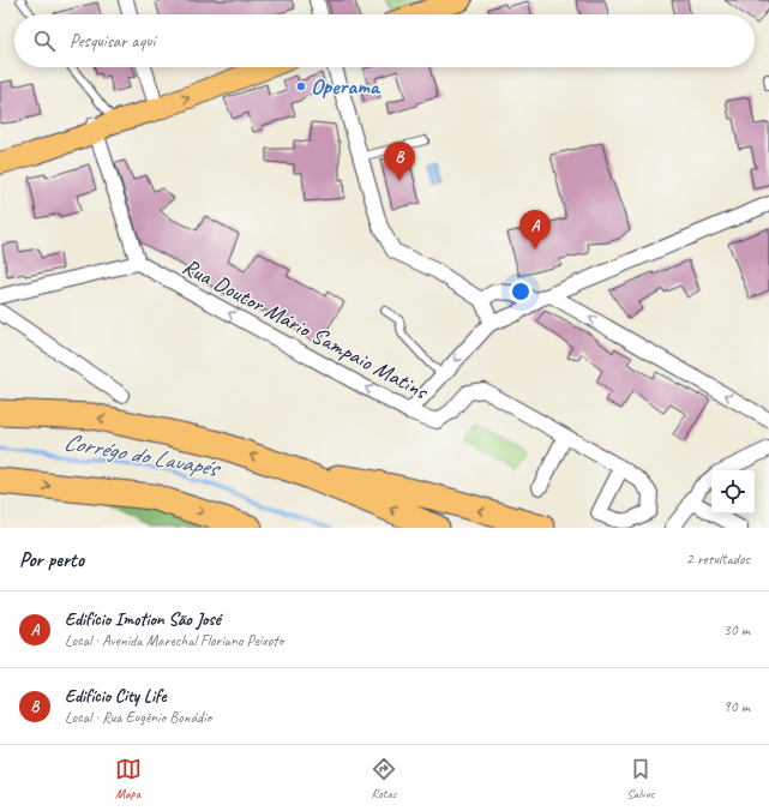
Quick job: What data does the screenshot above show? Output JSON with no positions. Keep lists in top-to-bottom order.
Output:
{
  "streets": {
    "street": ["Rua Doutor Mário Sampaio Matins"]
  },
  "one_way": ["Rua Doutor Mário Sampaio Matins"],
  "water": ["Corrégo do Lavapés"],
  "places": ["Operama"],
  "page": {
    "search": "Pesquisar aqui",
    "pins": ["B", "A"],
    "heading": ["Por perto", "2 resultados"],
    "list": [
      {
        "mark": "A",
        "name": "Edifício Imotion São José",
        "note": "Local · Avenida Marechal Floriano Peixoto",
        "value": "30 m"
      },
      {
        "mark": "B",
        "name": "Edifício City Life",
        "note": "Local · Rua Eugênio Bonádio",
        "value": "90 m"
      }
    ],
    "nav": ["Mapa", "Rotas", "Salvos"]
  }
}
